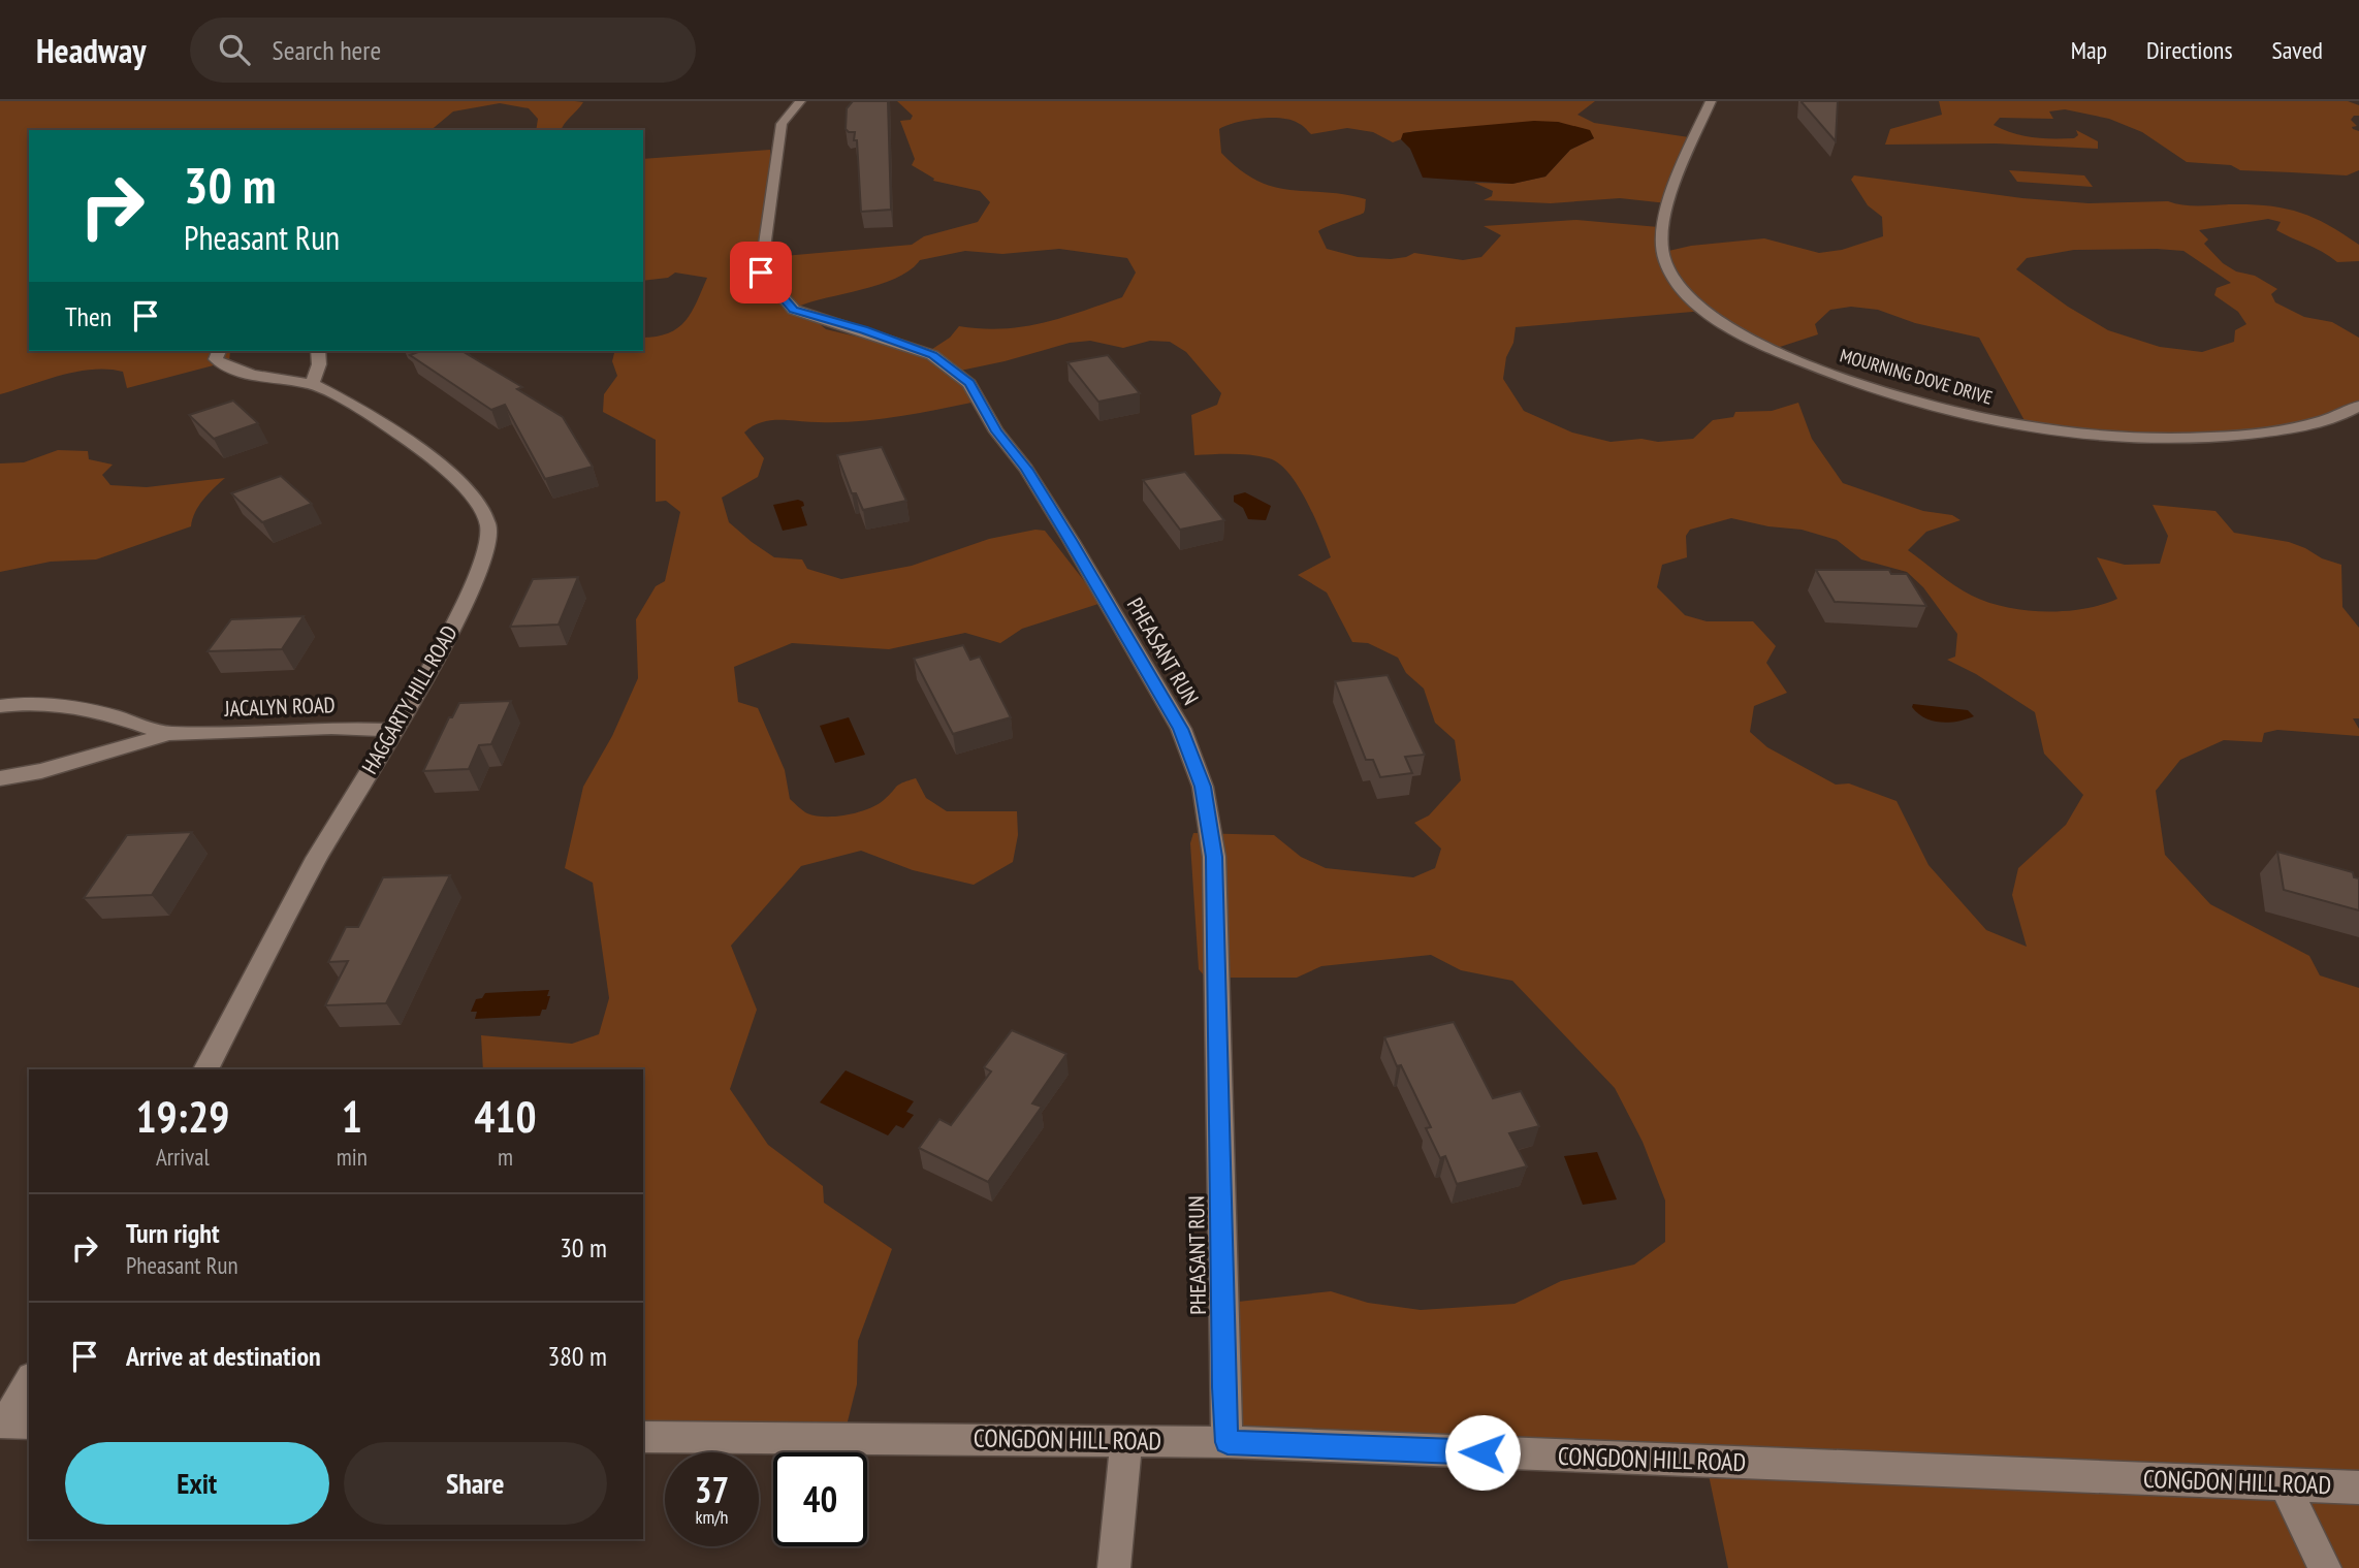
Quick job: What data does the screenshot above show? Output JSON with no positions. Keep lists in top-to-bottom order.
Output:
{
  "streets": {
    "street": [
      "MOURNING DOVE DRIVE",
      "PHEASANT RUN",
      "HAGGARTY HILL ROAD",
      "JACALYN ROAD",
      "CONGDON HILL ROAD"
    ]
  },
  "crossings": [
    ["PHEASANT RUN", "CONGDON HILL ROAD"],
    ["HAGGARTY HILL ROAD", "JACALYN ROAD"]
  ],
  "page": {
    "header": "Headway",
    "search": "Search here",
    "nav": ["Map", "Directions", "Saved"],
    "turn": ["30 m", "Pheasant Run"],
    "then": "Then",
    "eta": [
      "19:29",
      "Arrival",
      "1",
      "min",
      "410",
      "m"
    ],
    "list": [
      {
        "name": "Turn right",
        "note": "Pheasant Run",
        "value": "30 m"
      },
      {
        "name": "Arrive at destination",
        "value": "380 m"
      }
    ],
    "buttons": ["Exit", "Share"],
    "speed": "37 km/h",
    "limit": "40"
  }
}
